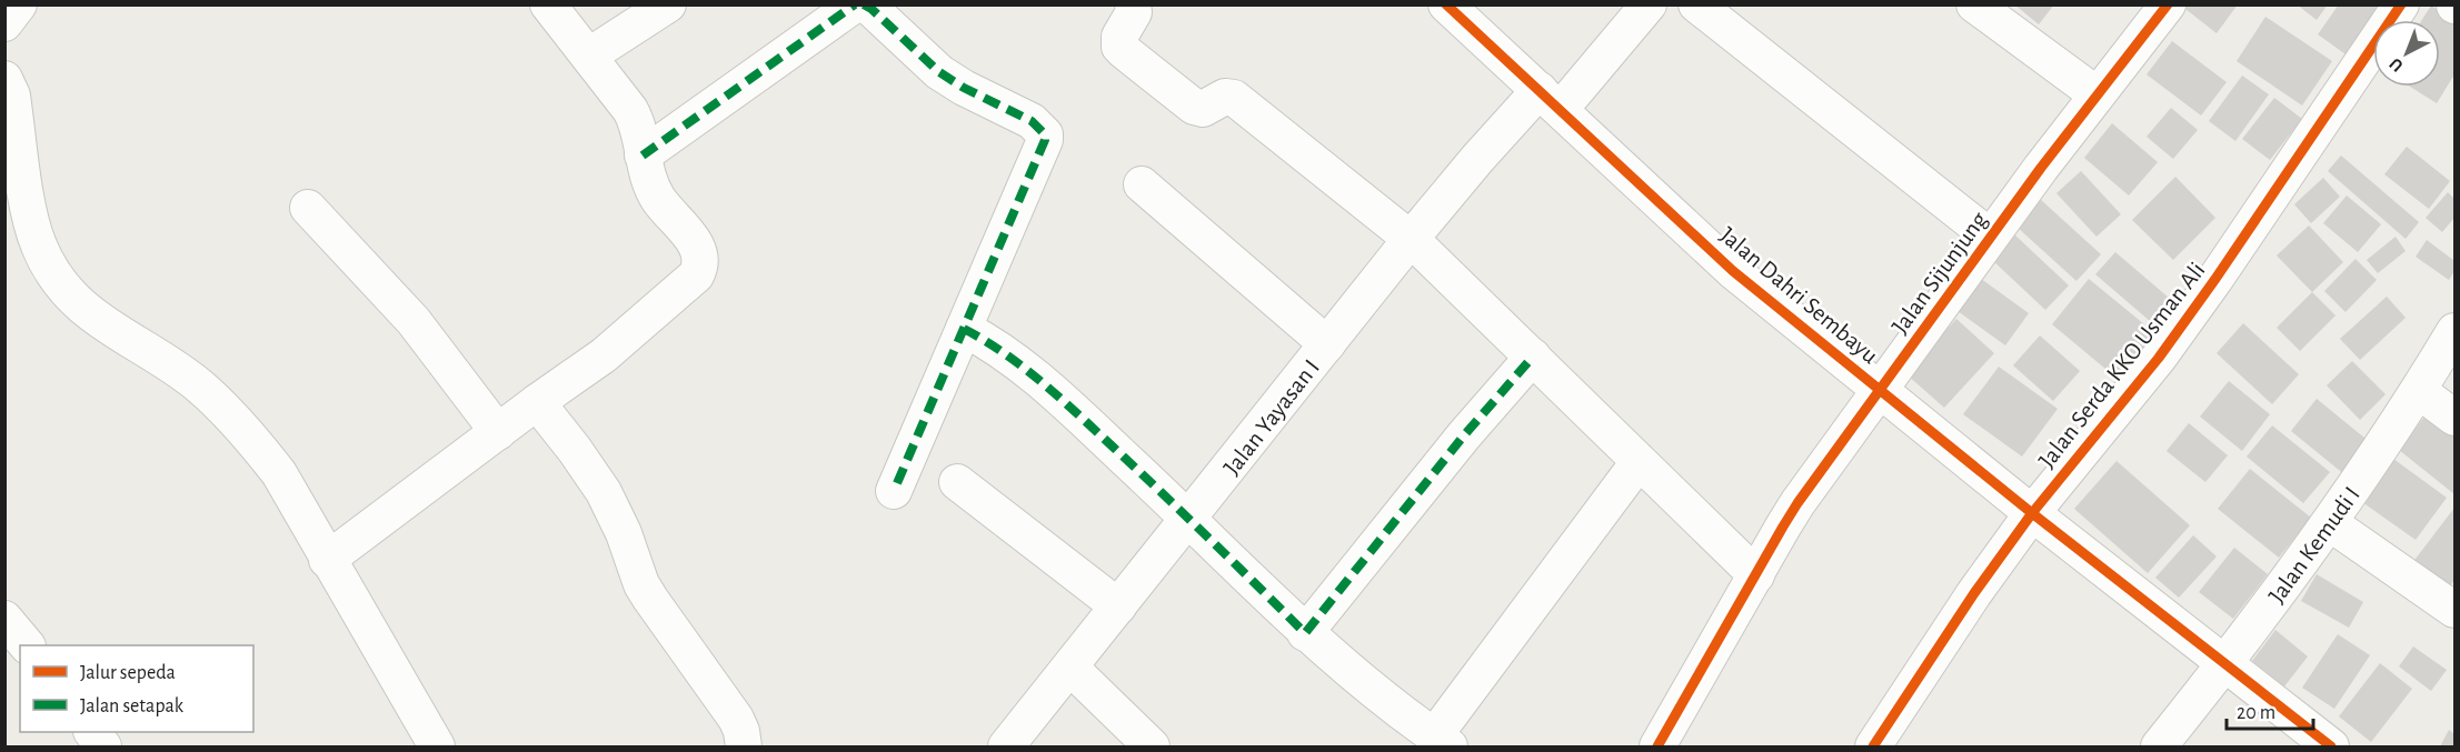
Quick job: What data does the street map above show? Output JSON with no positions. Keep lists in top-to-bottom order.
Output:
{
  "streets": {
    "street": [
      "Jalan Sijunjung",
      "Jalan Dahri Sembayu",
      "Jalan Serda KKO Usman Ali",
      "Jalan Yayasan I",
      "Jalan Kemudi I"
    ]
  },
  "crossings": [
    ["Jalan Sijunjung", "Jalan Dahri Sembayu"],
    ["Jalan Dahri Sembayu", "Jalan Serda KKO Usman Ali"],
    ["Jalan Dahri Sembayu", "Jalan Yayasan I"],
    ["Jalan Dahri Sembayu", "Jalan Kemudi I"]
  ],
  "legend": ["Jalur sepeda", "Jalan setapak"],
  "scale_bar": "20 m",
  "north": "bottom left"
}
